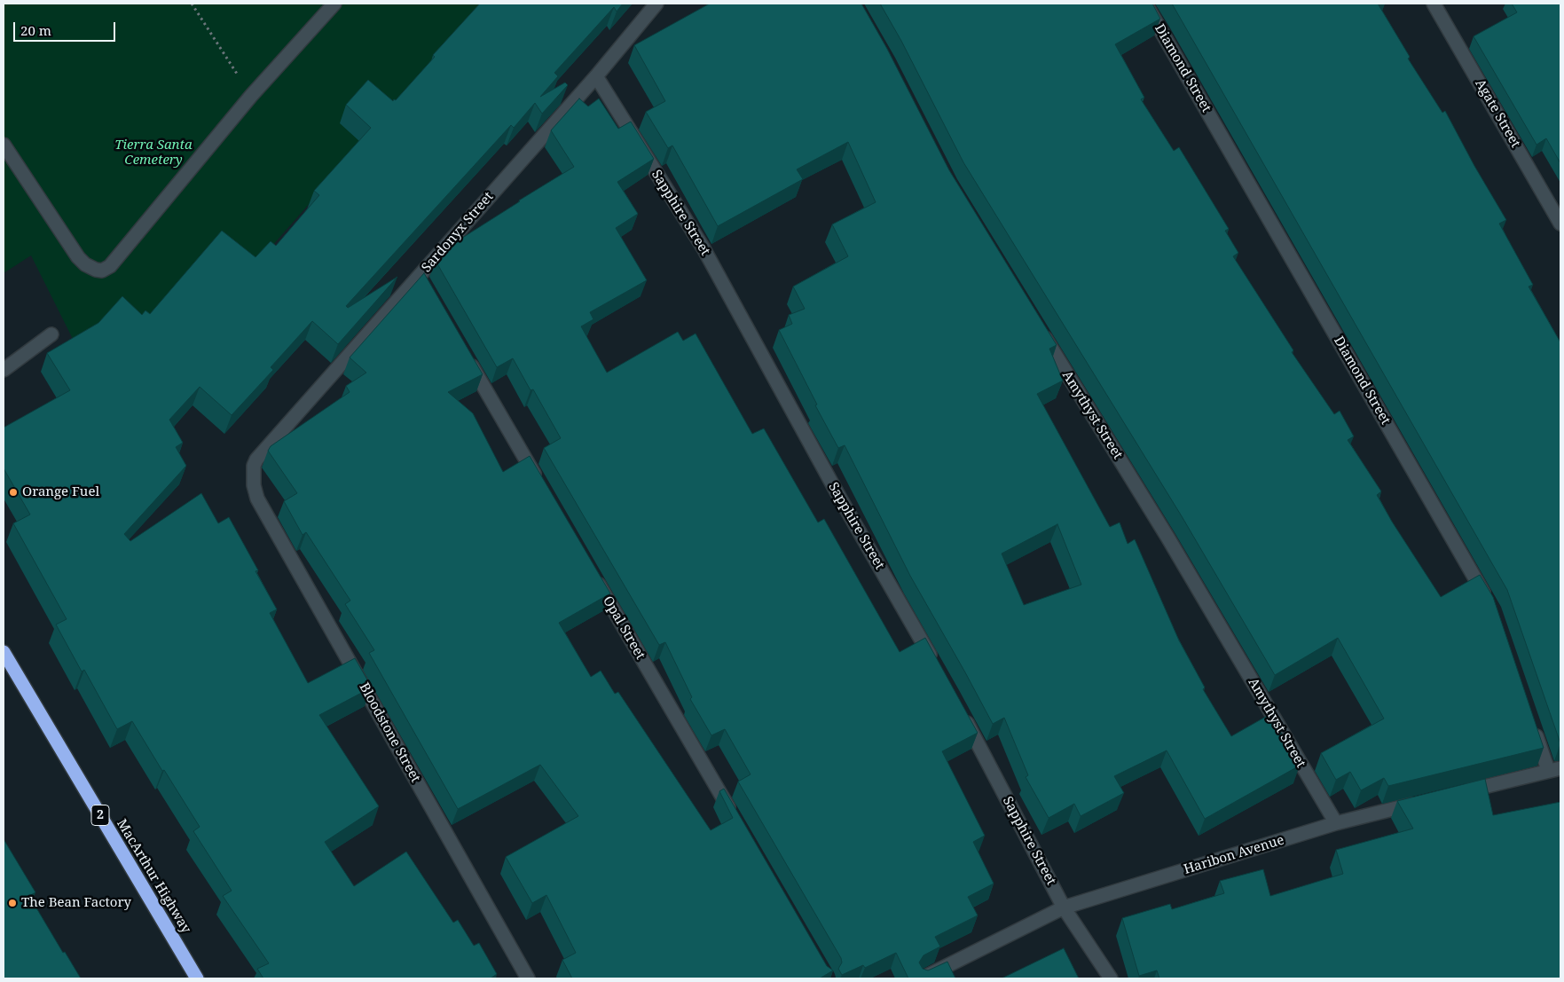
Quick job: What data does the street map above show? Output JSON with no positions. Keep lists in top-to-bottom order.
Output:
{
  "streets": {
    "highway": ["2", "MacArthur Highway"],
    "street": [
      "Diamond Street",
      "Agate Street",
      "Sapphire Street",
      "Sardonyx Street",
      "Amythyst Street",
      "Opal Street",
      "Bloodstone Street",
      "Haribon Avenue"
    ]
  },
  "crossings": [
    ["Sapphire Street", "Sardonyx Street"],
    ["Sapphire Street", "Haribon Avenue"],
    ["Sardonyx Street", "Bloodstone Street"],
    ["Amythyst Street", "Haribon Avenue"]
  ],
  "parks": ["Tierra Santa Cemetery"],
  "places": ["Orange Fuel", "The Bean Factory"],
  "scale_bar": "20 m"
}
